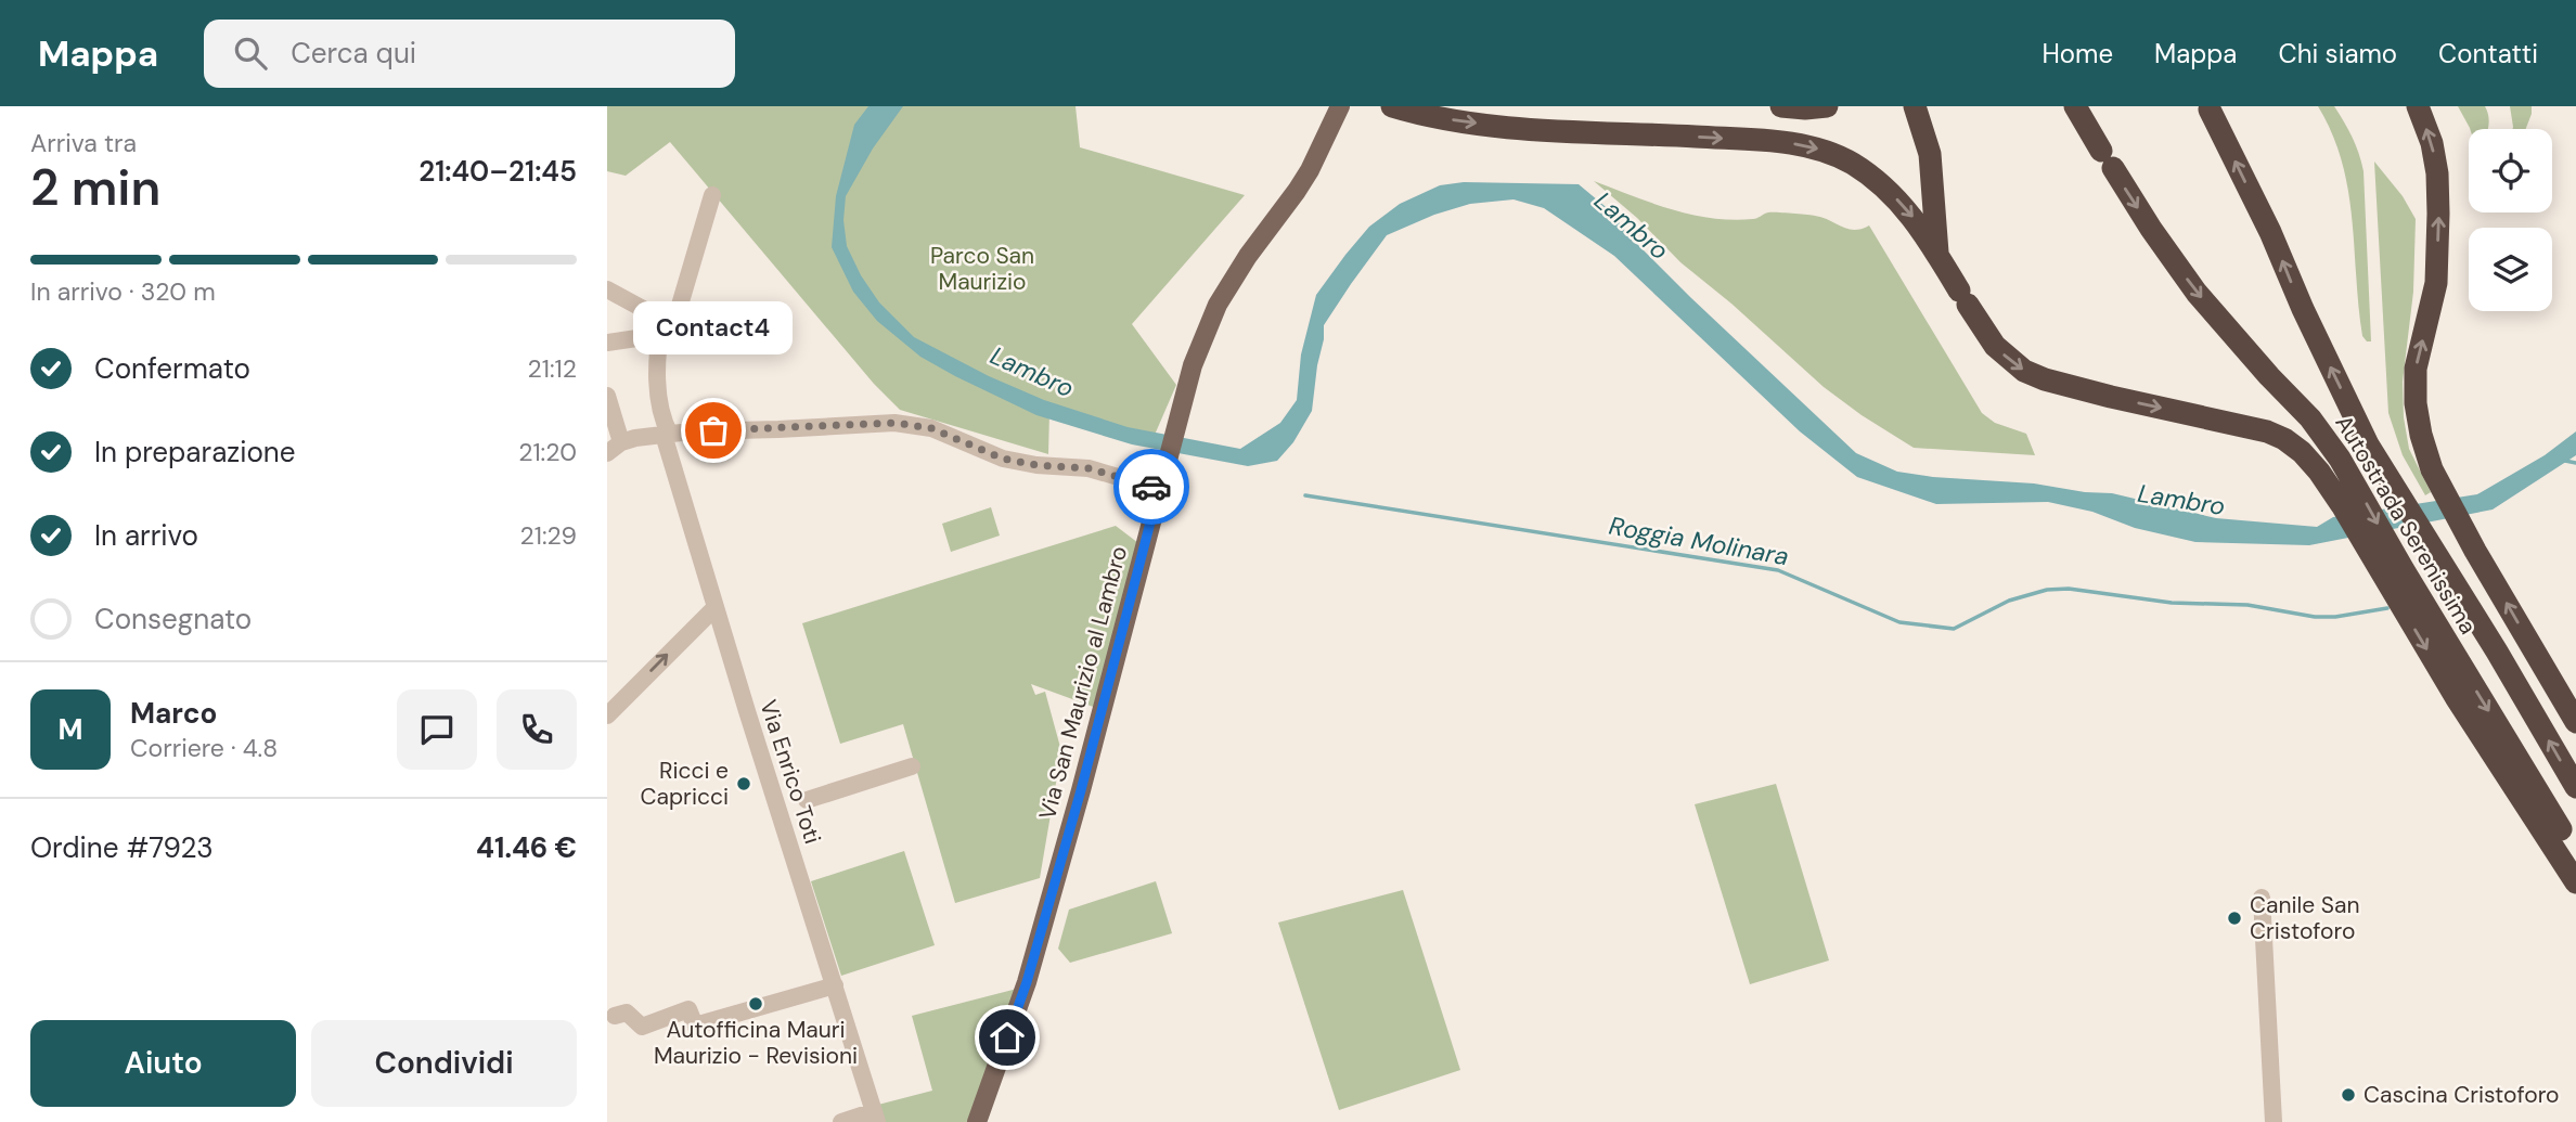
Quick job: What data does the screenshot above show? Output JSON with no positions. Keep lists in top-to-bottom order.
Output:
{
  "streets": {
    "highway": ["Autostrada Serenissima"],
    "main road": ["Via San Maurizio al Lambro"],
    "street": ["Via Enrico Toti"]
  },
  "water": ["Lambro", "Roggia Molinara"],
  "parks": ["Parco San Maurizio"],
  "places": [
    "Contact4",
    "Ricci e Capricci",
    "Canile San Cristoforo",
    "Autofficina Mauri Maurizio - Revisioni",
    "Cascina Cristoforo"
  ],
  "page": {
    "header": "Mappa",
    "search": "Cerca qui",
    "nav": [
      "Home",
      "Mappa",
      "Chi siamo",
      "Contatti"
    ],
    "heading": ["2 min", "Arriva tra", "21:40–21:45"],
    "panel": [
      "Marco",
      "Corriere · 4.8",
      "Ordine #7923",
      "41.46 €"
    ],
    "bar": "In arrivo · 320 m",
    "bubble": "Contact4",
    "list": [
      ["Confermato", "21:12"],
      ["In preparazione", "21:20"],
      ["In arrivo", "21:29"],
      "Consegnato"
    ],
    "round": "M",
    "buttons": ["Aiuto", "Condividi"]
  }
}
